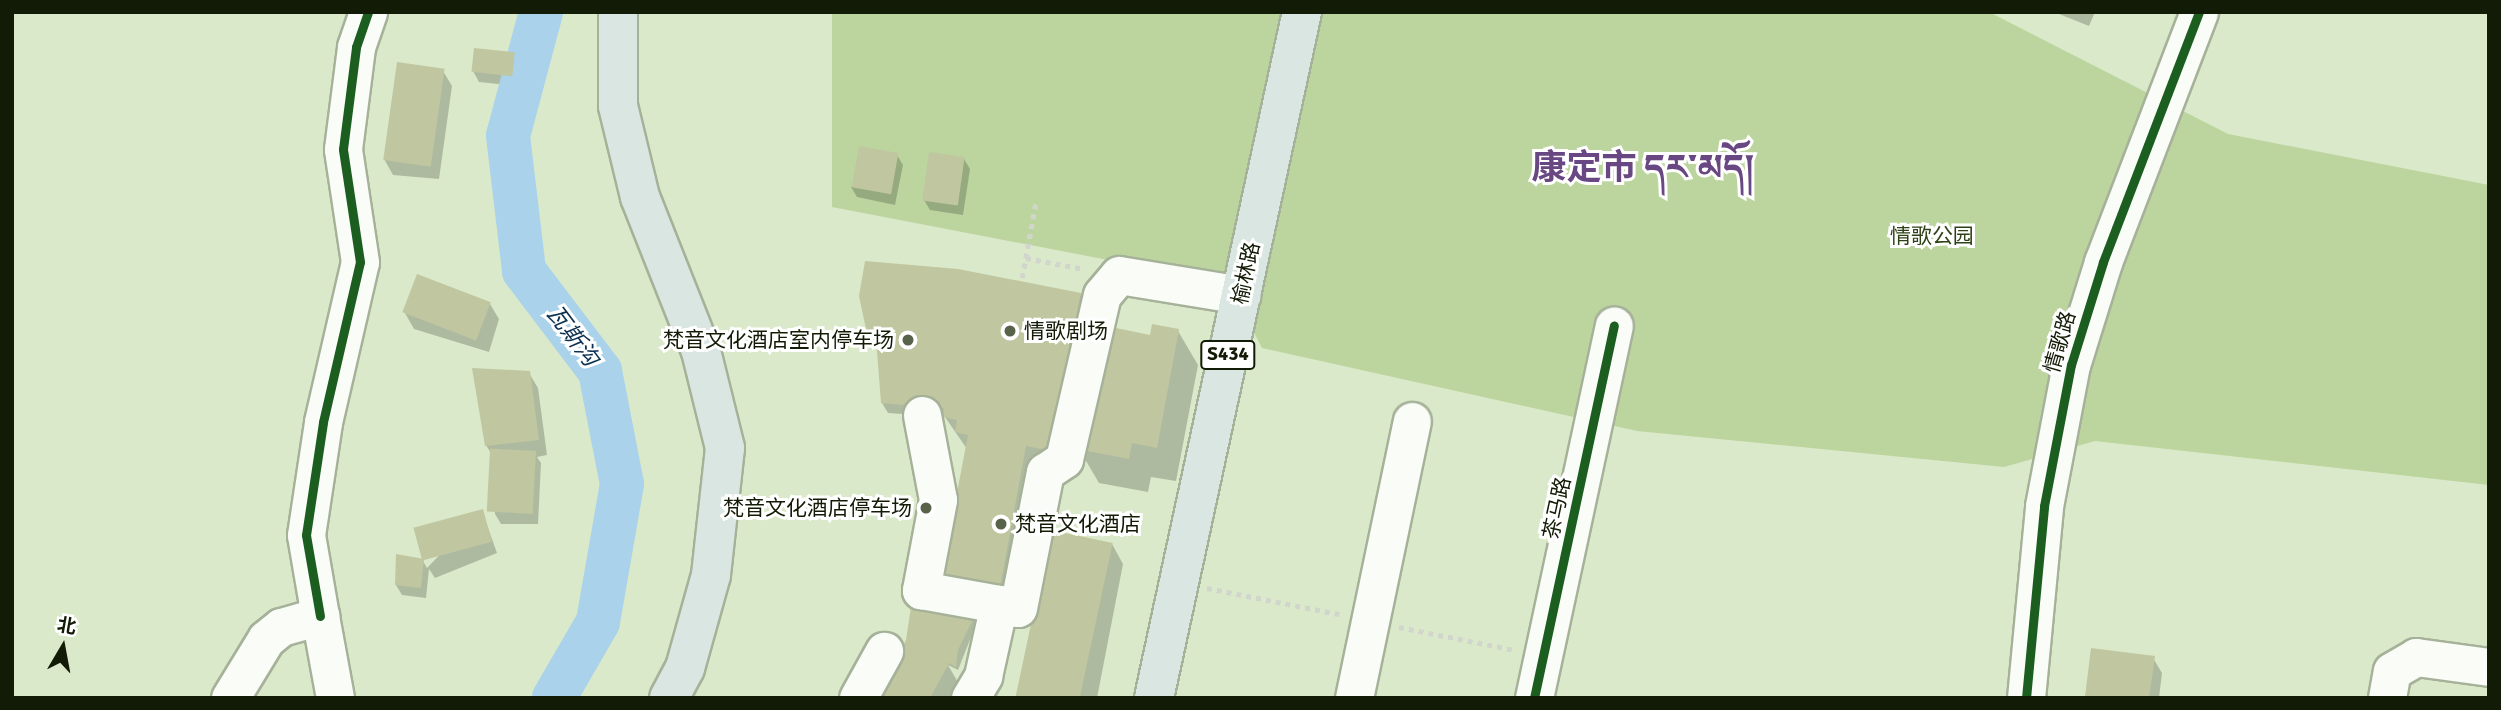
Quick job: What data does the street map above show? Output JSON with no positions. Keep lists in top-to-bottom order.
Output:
{
  "streets": {
    "main road": ["榆林路", "S434"],
    "street": ["情歌路", "茶马路"]
  },
  "districts": ["康定市 དར་མདོ།"],
  "water": ["瓦斯沟"],
  "parks": ["情歌公园"],
  "places": [
    "情歌剧场",
    "梵音文化酒店室内停车场",
    "梵音文化酒店停车场",
    "梵音文化酒店"
  ],
  "north": "top"
}
